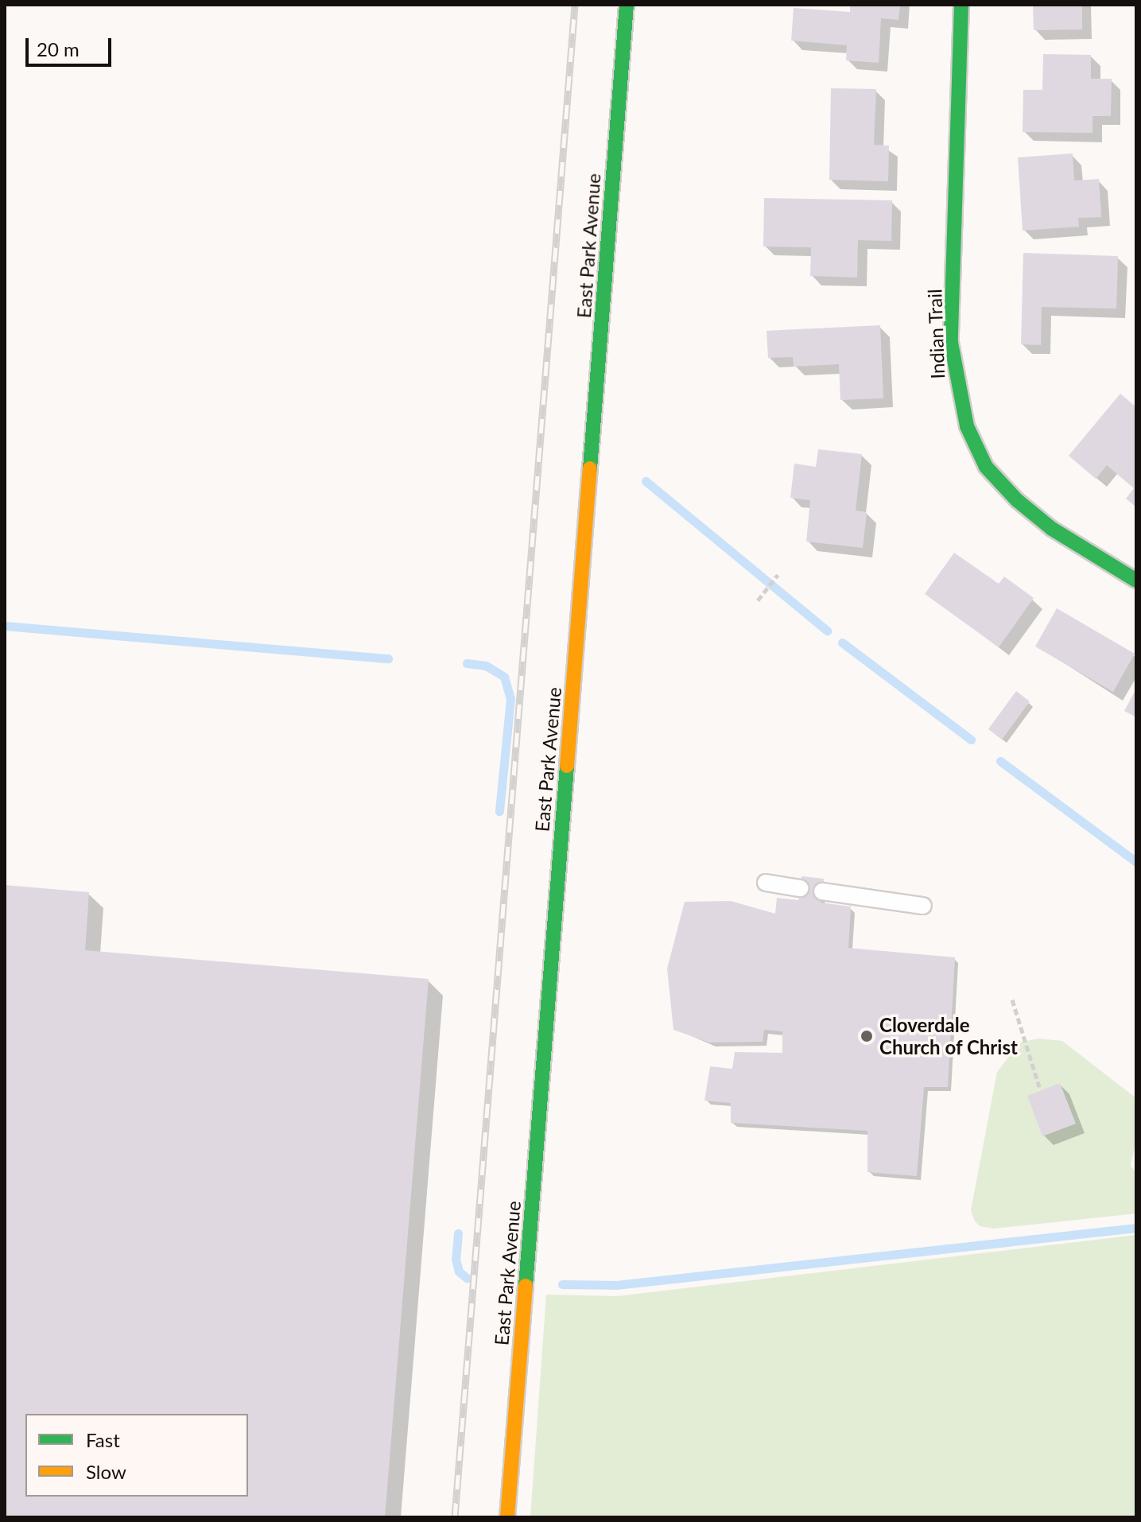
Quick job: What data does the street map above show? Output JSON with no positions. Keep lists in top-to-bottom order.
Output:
{
  "streets": {
    "street": ["East Park Avenue", "Indian Trail"]
  },
  "places": ["Cloverdale Church of Christ"],
  "legend": ["Fast", "Slow"],
  "scale_bar": "20 m"
}
